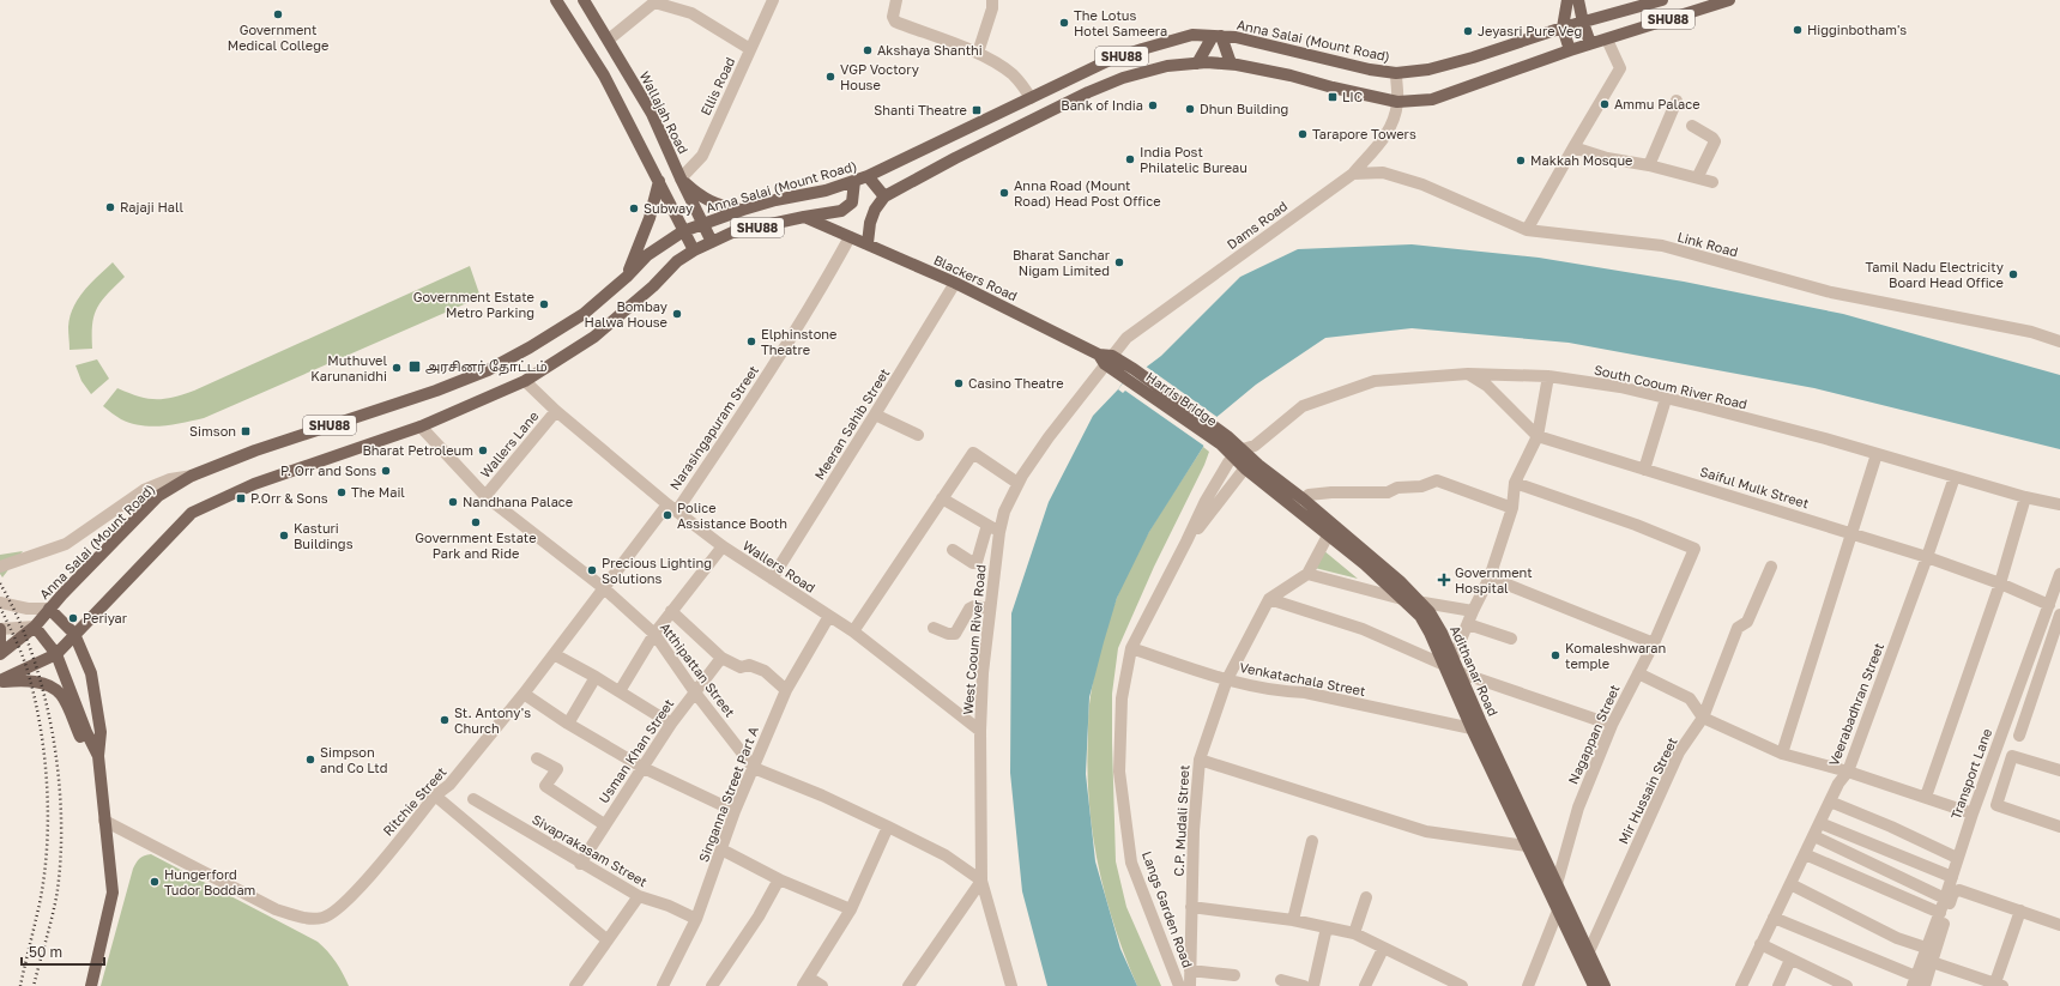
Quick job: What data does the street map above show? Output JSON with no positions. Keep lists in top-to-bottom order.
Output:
{
  "streets": {
    "main road": [
      "SHU88",
      "Anna Salai (Mount Road)",
      "Wallajah Road",
      "Blackers Road",
      "Harris Bridge",
      "Adithanar Road"
    ],
    "street": [
      "Ellis Road",
      "Dams Road",
      "Link Road",
      "South Cooum River Road",
      "Meeran Sahib Street",
      "Narasingapuram Street",
      "Wallers Lane",
      "Saiful Mulk Street",
      "Wallers Road",
      "West Cooum River Road",
      "Atthipattan Street",
      "Venkatachala Street",
      "Veerabadhran Street",
      "Nagappan Street",
      "Usman Khan Street",
      "Transport Lane",
      "Mir Hussain Street",
      "Singanna Street Part A",
      "Ritchie Street",
      "C.P. Mudali Street",
      "Sivaprakasam Street",
      "Langs Garden Road"
    ]
  },
  "crossings": [
    ["SHU88", "Wallajah Road"],
    ["SHU88", "Dams Road"],
    ["SHU88", "Blackers Road"],
    ["SHU88", "Wallers Road"],
    ["SHU88", "Atthipattan Street"],
    ["Anna Salai (Mount Road)", "Wallajah Road"],
    ["Anna Salai (Mount Road)", "Dams Road"],
    ["Ellis Road", "Wallajah Road"],
    ["Dams Road", "Link Road"],
    ["Dams Road", "Blackers Road"],
    ["Dams Road", "West Cooum River Road"],
    ["Blackers Road", "Harris Bridge"],
    ["Blackers Road", "Meeran Sahib Street"],
    ["Blackers Road", "Narasingapuram Street"],
    ["Blackers Road", "West Cooum River Road"],
    ["South Cooum River Road", "Saiful Mulk Street"],
    ["South Cooum River Road", "Adithanar Road"],
    ["South Cooum River Road", "Veerabadhran Street"],
    ["South Cooum River Road", "Langs Garden Road"],
    ["Harris Bridge", "Adithanar Road"],
    ["Meeran Sahib Street", "Wallers Road"],
    ["Narasingapuram Street", "Wallers Road"],
    ["Narasingapuram Street", "Ritchie Street"],
    ["Wallers Lane", "Wallers Road"],
    ["Wallers Lane", "Atthipattan Street"],
    ["Saiful Mulk Street", "Veerabadhran Street"],
    ["Saiful Mulk Street", "Transport Lane"],
    ["Wallers Road", "West Cooum River Road"],
    ["Wallers Road", "Singanna Street Part A"],
    ["Wallers Road", "Ritchie Street"],
    ["Atthipattan Street", "Usman Khan Street"],
    ["Atthipattan Street", "Singanna Street Part A"],
    ["Atthipattan Street", "Ritchie Street"],
    ["Adithanar Road", "Venkatachala Street"],
    ["Adithanar Road", "Nagappan Street"],
    ["Adithanar Road", "Mir Hussain Street"],
    ["Adithanar Road", "Langs Garden Road"],
    ["Venkatachala Street", "C.P. Mudali Street"],
    ["Venkatachala Street", "Langs Garden Road"],
    ["Usman Khan Street", "Sivaprakasam Street"],
    ["Singanna Street Part A", "Sivaprakasam Street"]
  ],
  "places": {
    "other": [
      "Government Medical College",
      "The Lotus Hotel Sameera",
      "Higginbotham's",
      "Jeyasri Pure Veg",
      "Akshaya Shanthi",
      "VGP Voctory House",
      "Ammu Palace",
      "Bank of India",
      "Dhun Building",
      "Tarapore Towers",
      "India Post Philatelic Bureau",
      "Makkah Mosque",
      "Anna Road (Mount Road) Head Post Office",
      "Rajaji Hall",
      "Subway",
      "Bharat Sanchar Nigam Limited",
      "Tamil Nadu Electricity Board Head Office",
      "Government Estate Metro Parking",
      "Bombay Halwa House",
      "Elphinstone Theatre",
      "Muthuvel Karunanidhi",
      "Casino Theatre",
      "Bharat Petroleum",
      "P. Orr and Sons",
      "The Mail",
      "Nandhana Palace",
      "Police Assistance Booth",
      "Government Estate Park and Ride",
      "Kasturi Buildings",
      "Precious Lighting Solutions",
      "Periyar",
      "Komaleshwaran temple",
      "St. Antony's Church",
      "Simpson and Co Ltd",
      "Hungerford Tudor Boddam"
    ],
    "transit": [
      "LIC",
      "Shanti Theatre",
      "அரசினர் தோட்டம்",
      "Simson",
      "P.Orr & Sons"
    ],
    "health": ["Government Hospital"]
  },
  "scale_bar": "50 m"
}
